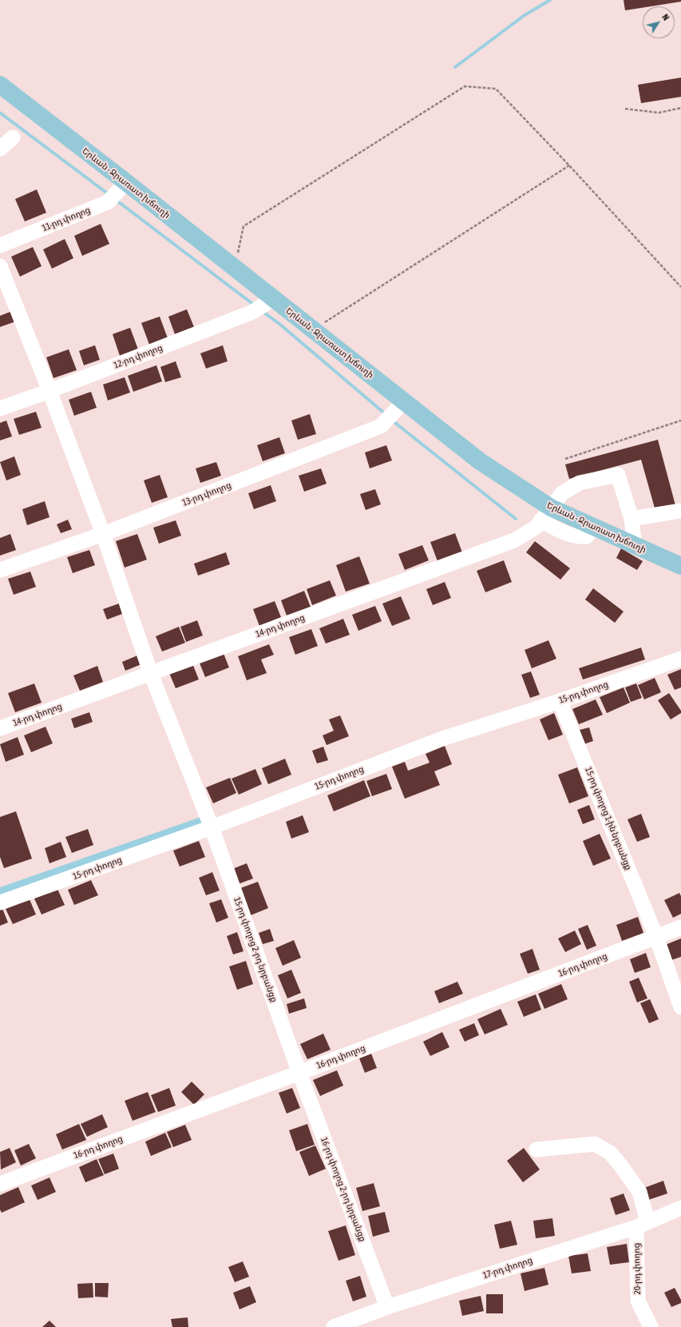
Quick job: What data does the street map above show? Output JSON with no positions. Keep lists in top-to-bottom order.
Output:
{
  "streets": {
    "main road": ["Երևան - Ջրառատ խճուղի"],
    "street": [
      "11-րդ փողոց",
      "12-րդ փողոց",
      "13-րդ փողոց",
      "14-րդ փողոց",
      "15-րդ փողոց",
      "15-րդ փողոց 1-ին նրբանցք",
      "15-րդ փողոց 2-րդ նրբանցք",
      "16-րդ փողոց",
      "16-րդ փողոց 2-րդ նրբանցք",
      "17-րդ փողոց",
      "20-րդ փողոց"
    ]
  },
  "crossings": [
    ["Երևան - Ջրառատ խճուղի", "11-րդ փողոց"],
    ["Երևան - Ջրառատ խճուղի", "12-րդ փողոց"],
    ["Երևան - Ջրառատ խճուղի", "13-րդ փողոց"],
    ["Երևան - Ջրառատ խճուղի", "14-րդ փողոց"],
    ["12-րդ փողոց", "15-րդ փողոց 2-րդ նրբանցք"],
    ["13-րդ փողոց", "15-րդ փողոց 2-րդ նրբանցք"],
    ["14-րդ փողոց", "15-րդ փողոց 2-րդ նրբանցք"],
    ["15-րդ փողոց", "15-րդ փողոց 1-ին նրբանցք"],
    ["15-րդ փողոց", "15-րդ փողոց 2-րդ նրբանցք"],
    ["15-րդ փողոց 1-ին նրբանցք", "16-րդ փողոց"],
    ["15-րդ փողոց 2-րդ նրբանցք", "16-րդ փողոց"],
    ["15-րդ փողոց 2-րդ նրբանցք", "16-րդ փողոց 2-րդ նրբանցք"],
    ["16-րդ փողոց", "16-րդ փողոց 2-րդ նրբանցք"],
    ["16-րդ փողոց 2-րդ նրբանցք", "17-րդ փողոց"],
    ["17-րդ փողոց", "20-րդ փողոց"]
  ],
  "north": "top right"
}
